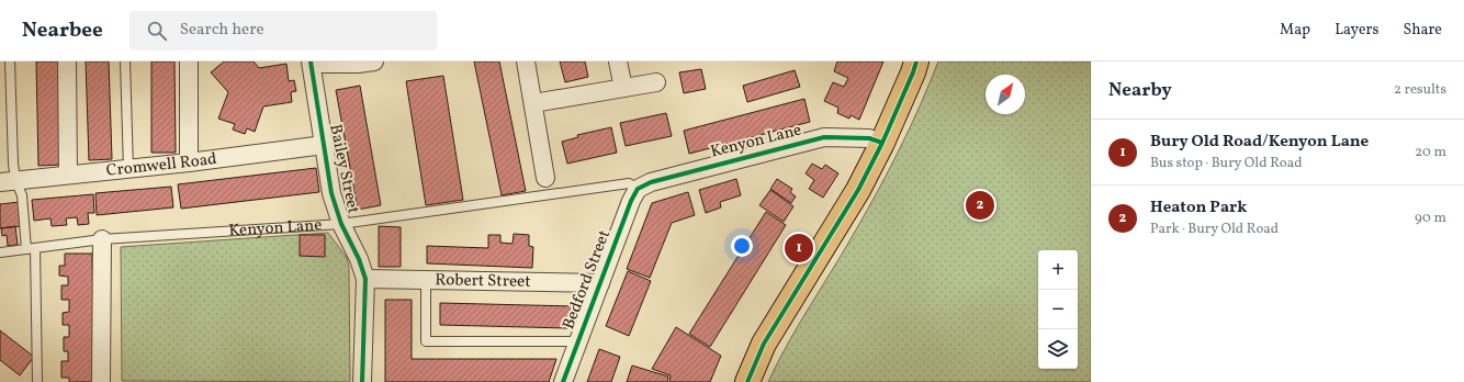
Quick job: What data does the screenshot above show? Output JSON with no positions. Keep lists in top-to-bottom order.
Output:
{
  "streets": {
    "street": [
      "Kenyon Lane",
      "Cromwell Road",
      "Bailey Street",
      "Bedford Street",
      "Robert Street"
    ]
  },
  "crossings": [
    ["Kenyon Lane", "Bailey Street"],
    ["Kenyon Lane", "Bedford Street"],
    ["Cromwell Road", "Bailey Street"],
    ["Bailey Street", "Robert Street"],
    ["Bedford Street", "Robert Street"]
  ],
  "north": "top right",
  "page": {
    "header": "Nearbee",
    "search": "Search here",
    "nav": ["Map", "Layers", "Share"],
    "heading": ["Nearby", "2 results"],
    "list": [
      {
        "mark": "1",
        "name": "Bury Old Road/Kenyon Lane",
        "note": "Bus stop · Bury Old Road",
        "value": "20 m"
      },
      {
        "mark": "2",
        "name": "Heaton Park",
        "note": "Park · Bury Old Road",
        "value": "90 m"
      }
    ],
    "pins": ["2", "1"],
    "map_buttons": ["+", "−"]
  }
}
